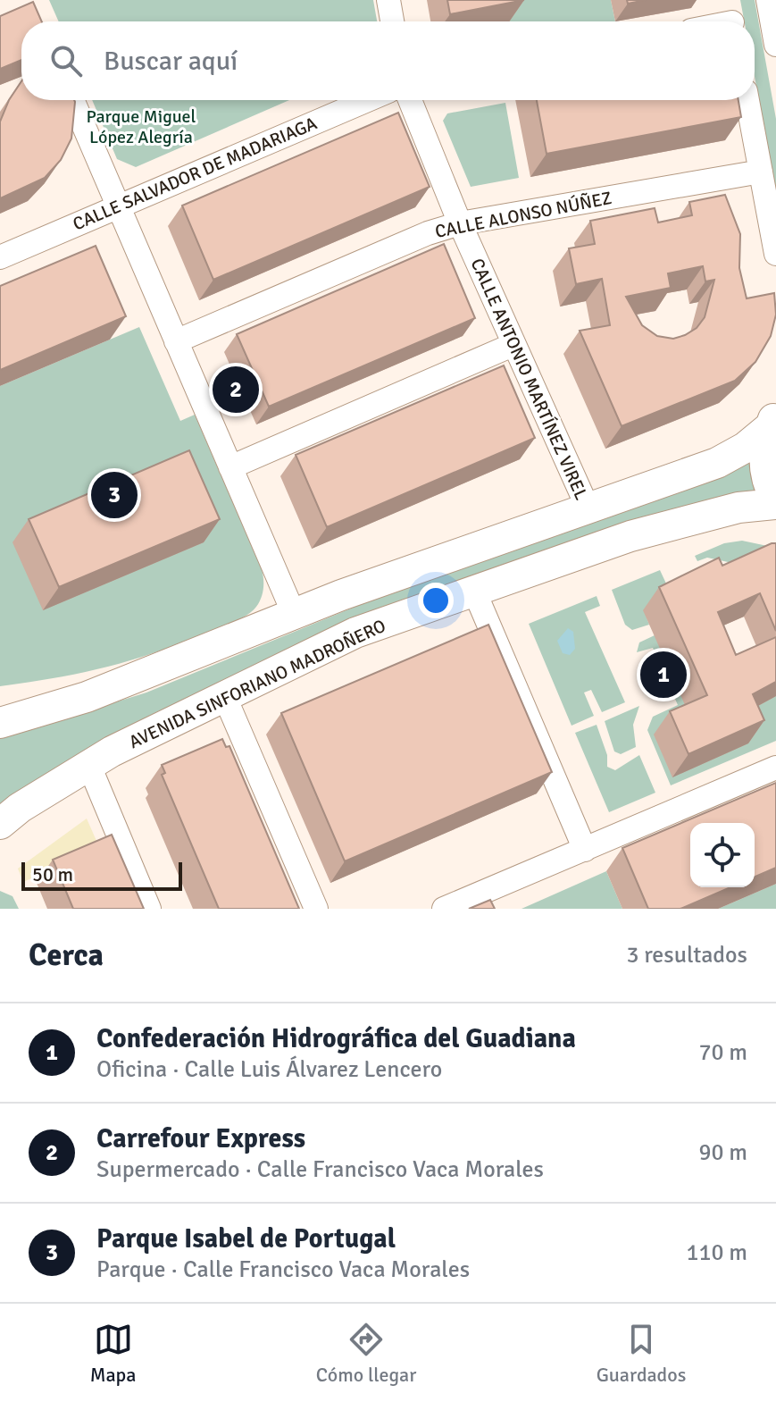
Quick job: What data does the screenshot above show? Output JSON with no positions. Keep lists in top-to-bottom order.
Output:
{
  "streets": {
    "main road": ["AVENIDA SINFORIANO MADROÑERO"],
    "street": ["CALLE SALVADOR DE MADARIAGA", "CALLE ALONSO NÚÑEZ", "CALLE ANTONIO MARTÍNEZ VIREL"]
  },
  "crossings": [
    ["CALLE ALONSO NÚÑEZ", "CALLE ANTONIO MARTÍNEZ VIREL"]
  ],
  "parks": ["Parque Miguel López Alegría"],
  "scale_bar": "50 m",
  "page": {
    "search": "Buscar aquí",
    "pins": ["2", "3", "1"],
    "scale": "50 m",
    "heading": ["Cerca", "3 resultados"],
    "list": [
      {
        "mark": "1",
        "name": "Confederación Hidrográfica del Guadiana",
        "note": "Oficina · Calle Luis Álvarez Lencero",
        "value": "70 m"
      },
      {
        "mark": "2",
        "name": "Carrefour Express",
        "note": "Supermercado · Calle Francisco Vaca Morales",
        "value": "90 m"
      },
      {
        "mark": "3",
        "name": "Parque Isabel de Portugal",
        "note": "Parque · Calle Francisco Vaca Morales",
        "value": "110 m"
      }
    ],
    "nav": ["Mapa", "Cómo llegar", "Guardados"]
  }
}
